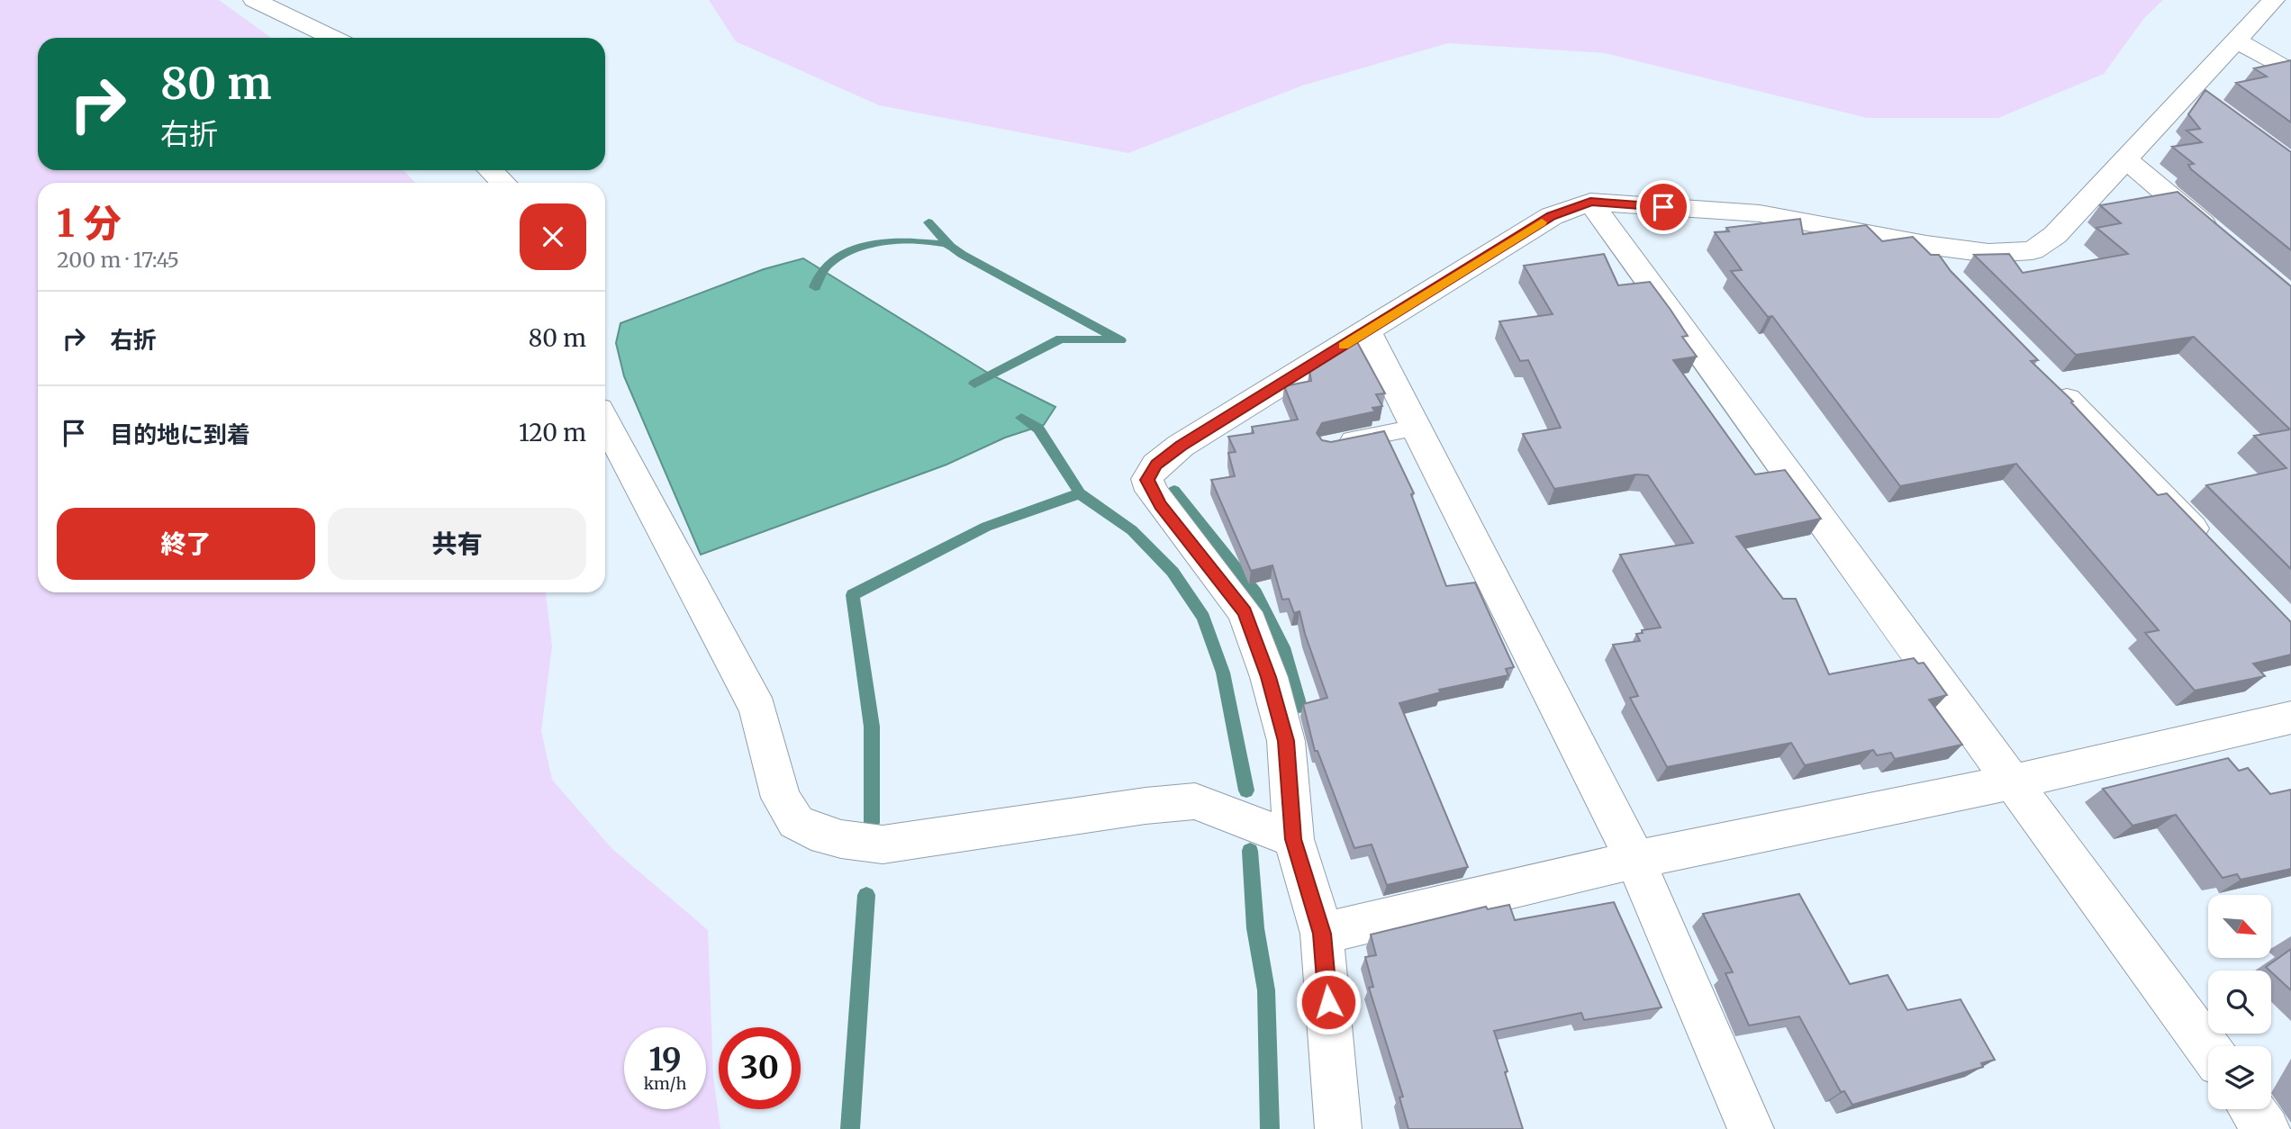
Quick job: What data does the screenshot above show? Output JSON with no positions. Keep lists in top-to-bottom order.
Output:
{
  "north": "bottom right",
  "page": {
    "turn": ["80 m", "右折"],
    "heading": ["1 分", "200 m · 17:45"],
    "list": [
      {
        "name": "右折",
        "value": "80 m"
      },
      {
        "name": "目的地に到着",
        "value": "120 m"
      }
    ],
    "buttons": ["終了", "共有"],
    "speed": "19 km/h",
    "limit": "30"
  }
}
